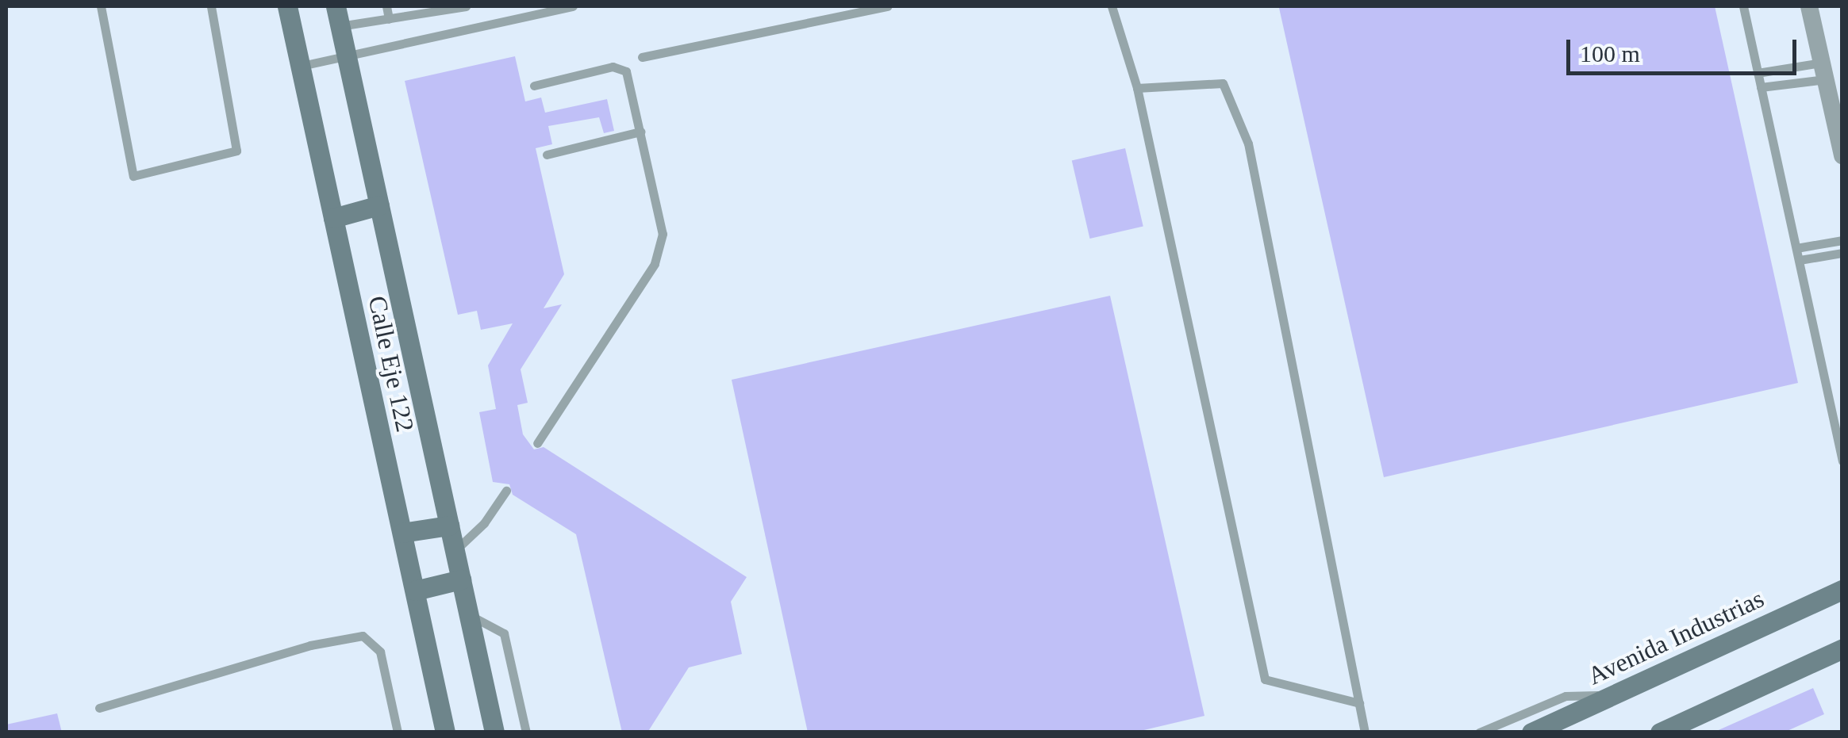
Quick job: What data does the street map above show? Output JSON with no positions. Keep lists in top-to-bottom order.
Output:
{
  "streets": {
    "main road": ["Calle Eje 122", "Avenida Industrias"]
  },
  "scale_bar": "100 m"
}
